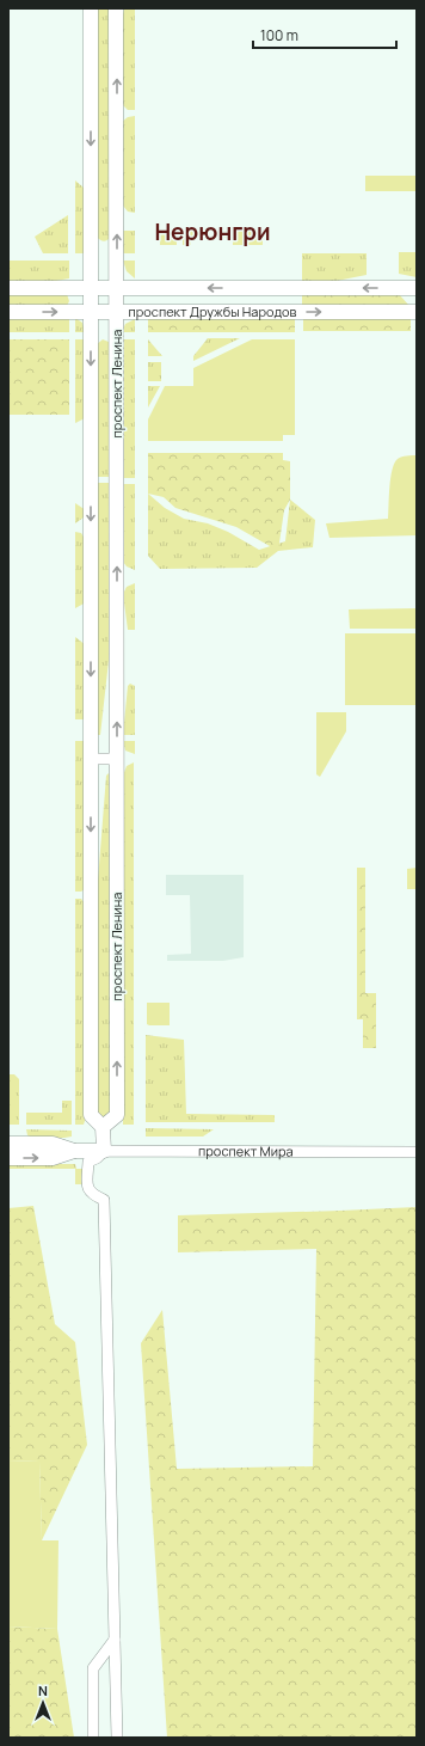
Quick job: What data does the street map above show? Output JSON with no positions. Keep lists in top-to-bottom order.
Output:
{
  "streets": {
    "street": ["проспект Дружбы Народов", "проспект Ленина", "проспект Мира"]
  },
  "crossings": [
    ["проспект Дружбы Народов", "проспект Ленина"]
  ],
  "districts": ["Нерюнгри"],
  "scale_bar": "100 m",
  "north": "top"
}
